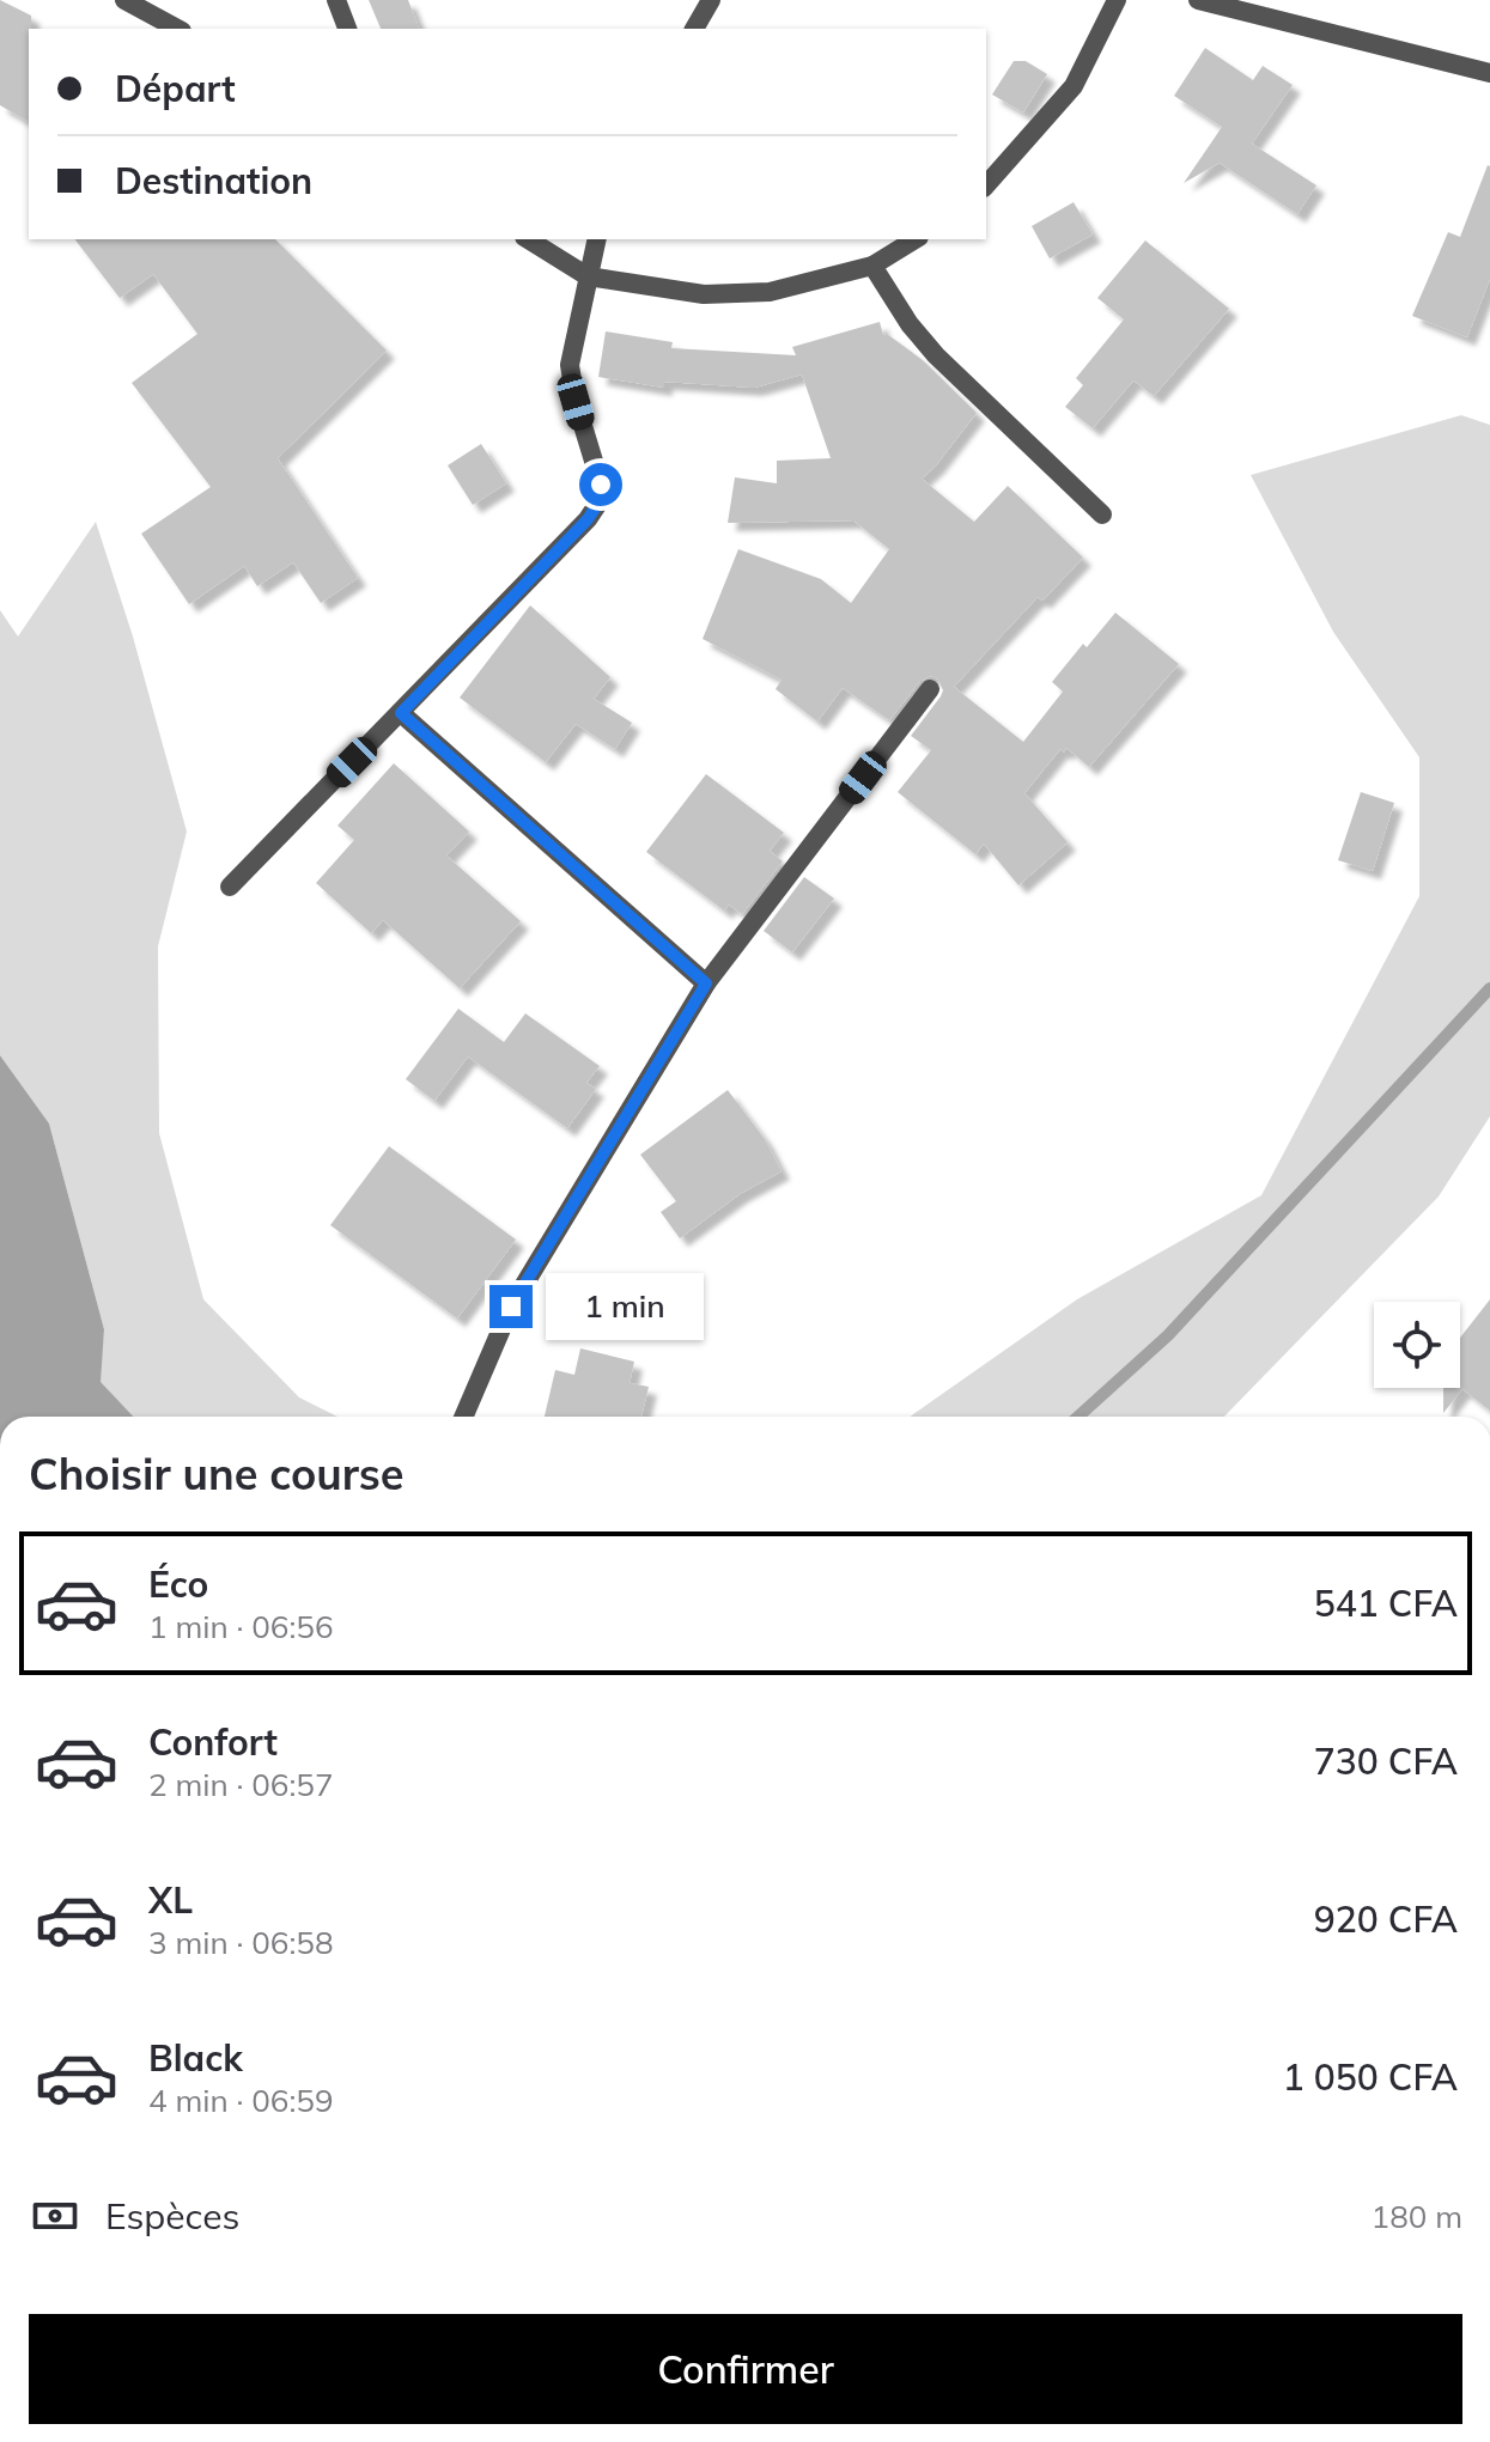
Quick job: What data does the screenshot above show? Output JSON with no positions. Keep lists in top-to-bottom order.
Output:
{
  "page": {
    "banner": ["Départ", "Destination"],
    "bubble": "1 min",
    "heading": "Choisir une course",
    "list": [
      {
        "name": "Éco",
        "note": "1 min · 06:56",
        "value": "541 CFA"
      },
      {
        "name": "Confort",
        "note": "2 min · 06:57",
        "value": "730 CFA"
      },
      {
        "name": "XL",
        "note": "3 min · 06:58",
        "value": "920 CFA"
      },
      {
        "name": "Black",
        "note": "4 min · 06:59",
        "value": "1 050 CFA"
      }
    ],
    "pay": ["Espèces", "180 m"],
    "buttons": "Confirmer"
  }
}
